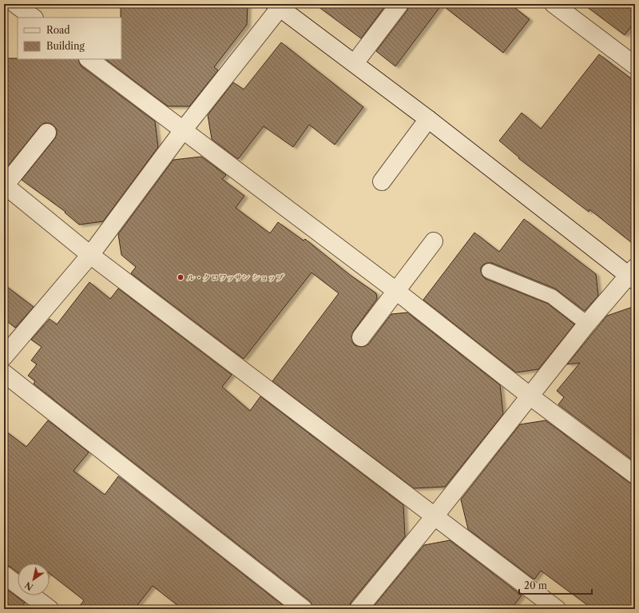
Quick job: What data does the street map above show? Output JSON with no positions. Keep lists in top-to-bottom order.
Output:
{
  "places": ["ル・クロワッサン ショップ"],
  "legend": ["Road", "Building"],
  "scale_bar": "20 m",
  "north": "bottom left"
}
